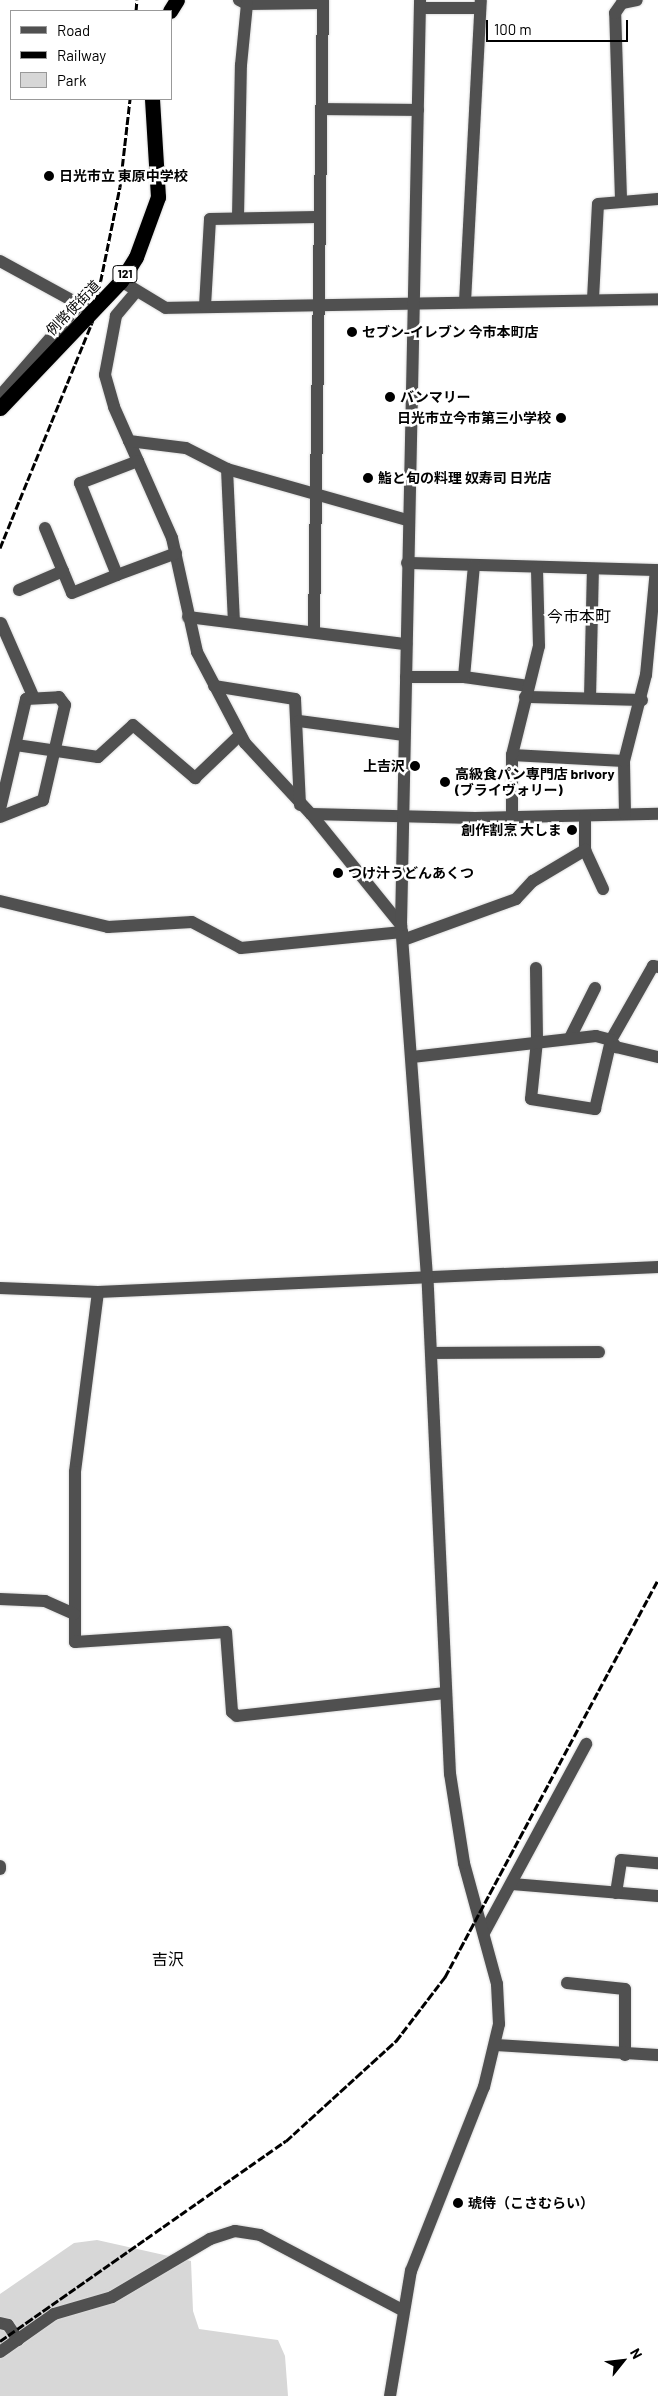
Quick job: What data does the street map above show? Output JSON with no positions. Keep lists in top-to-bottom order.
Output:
{
  "streets": {
    "highway": ["121", "例幣使街道"]
  },
  "districts": ["今市本町", "吉沢"],
  "places": [
    "日光市立 東原中学校",
    "セブン-イレブン 今市本町店",
    "バンマリー",
    "日光市立今市第三小学校",
    "鮨と旬の料理 奴寿司 日光店",
    "上吉沢",
    "高級食パン専門店 brivory (ブライヴォリー)",
    "創作割烹 大しま",
    "つけ汁うどんあくつ",
    "琥侍（こさむらい）"
  ],
  "legend": ["Road", "Railway", "Park"],
  "scale_bar": "100 m",
  "north": "top right"
}
